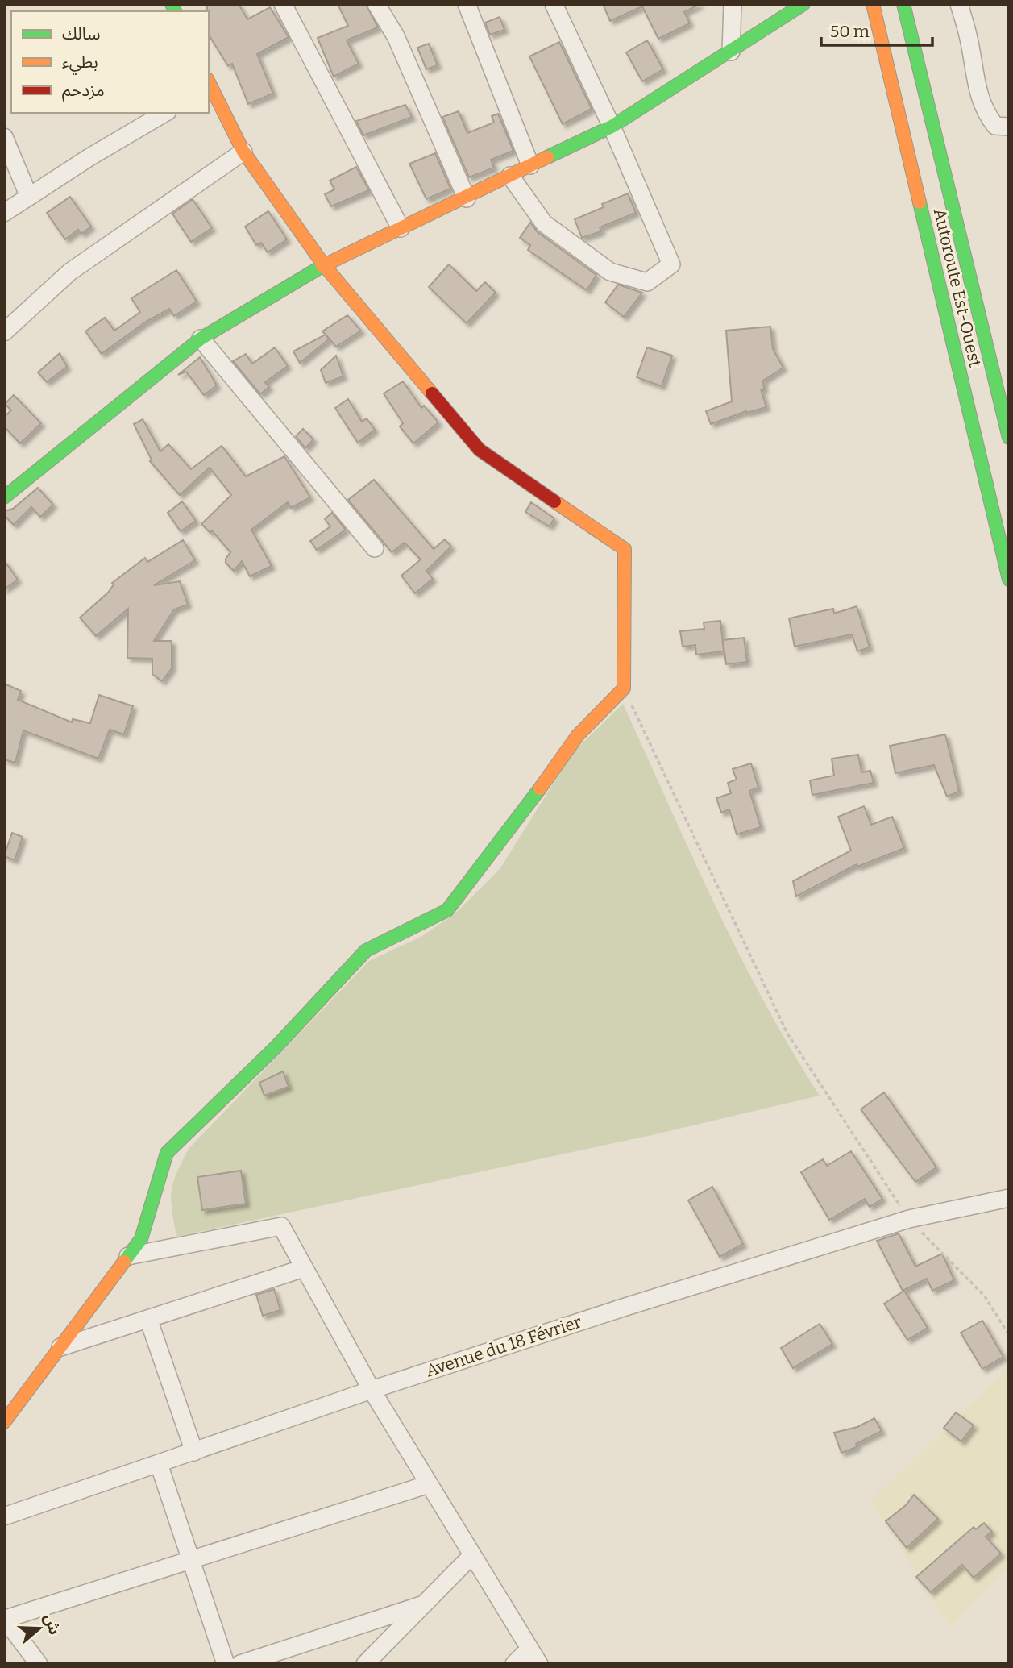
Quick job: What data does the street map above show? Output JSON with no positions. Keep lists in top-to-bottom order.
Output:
{
  "streets": {
    "main road": ["Autoroute Est-Ouest"],
    "street": ["Avenue du 18 Février"]
  },
  "legend": ["سالك", "بطيء", "مزدحم"],
  "scale_bar": "50 m",
  "north": "right"
}
